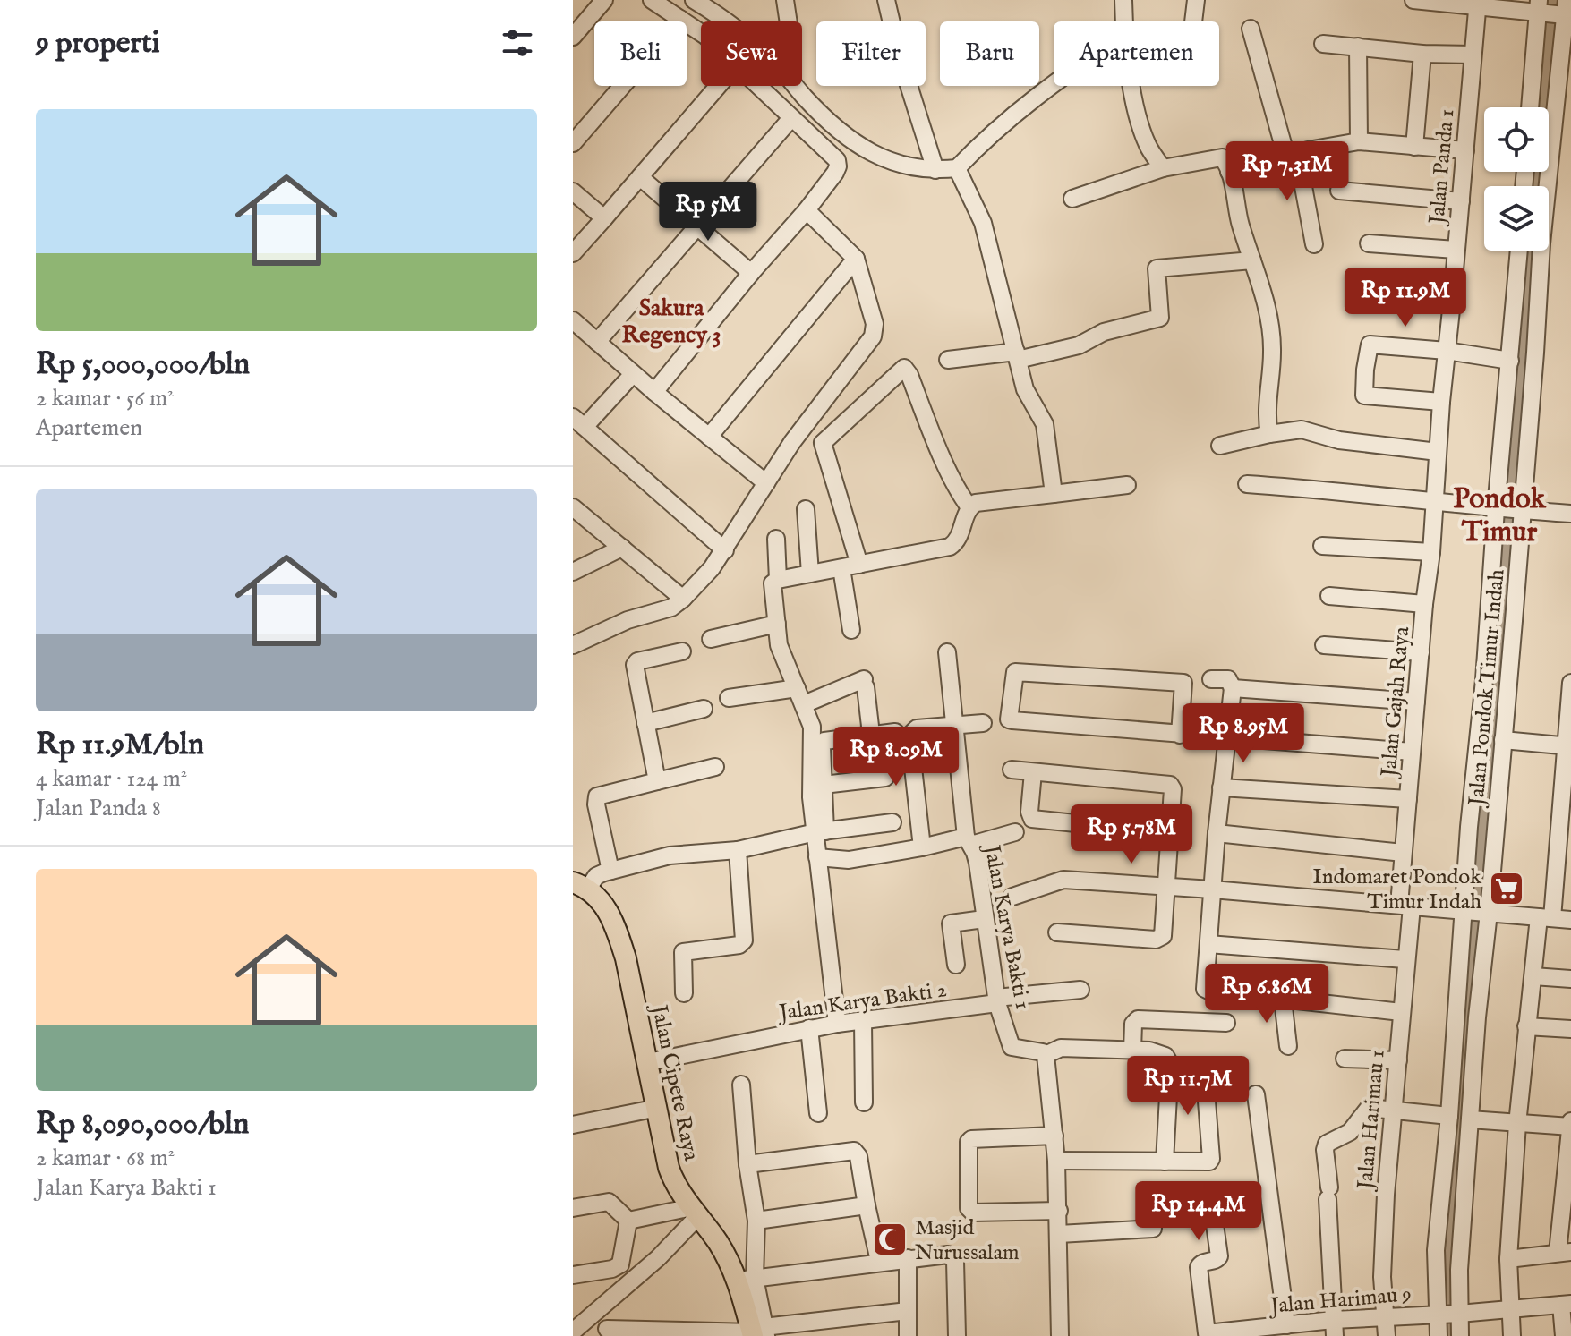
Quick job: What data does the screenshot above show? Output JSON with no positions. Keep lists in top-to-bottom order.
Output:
{
  "streets": {
    "main road": ["Jalan Cipete Raya"],
    "street": [
      "Jalan Panda 1",
      "Jalan Pondok Timur Indah",
      "Jalan Gajah Raya",
      "Jalan Karya Bakti 1",
      "Jalan Karya Bakti 2",
      "Jalan Harimau 1",
      "Jalan Harimau 9"
    ]
  },
  "crossings": [
    ["Jalan Panda 1", "Jalan Gajah Raya"],
    ["Jalan Pondok Timur Indah", "Jalan Harimau 9"],
    ["Jalan Gajah Raya", "Jalan Harimau 1"],
    ["Jalan Karya Bakti 1", "Jalan Karya Bakti 2"],
    ["Jalan Karya Bakti 2", "Jalan Cipete Raya"],
    ["Jalan Harimau 1", "Jalan Harimau 9"]
  ],
  "districts": ["Sakura Regency 3", "Pondok Timur"],
  "places": {
    "supermarket": ["Indomaret Pondok Timur Indah"],
    "mosque": ["Masjid Nurussalam"]
  },
  "page": {
    "heading": "9 properti",
    "chip": [
      "Beli",
      "Sewa",
      "Filter",
      "Baru",
      "Apartemen"
    ],
    "list": [
      {
        "name": "Rp 5,000,000/bln",
        "note": "2 kamar · 56 m² · Apartemen"
      },
      {
        "name": "Rp 11.9M/bln",
        "note": "4 kamar · 124 m² · Jalan Panda 8"
      },
      {
        "name": "Rp 8,090,000/bln",
        "note": "2 kamar · 68 m² · Jalan Karya Bakti 1"
      }
    ],
    "price": [
      "Rp 7.31M",
      "Rp 5M",
      "Rp 11.9M",
      "Rp 8.95M",
      "Rp 8.09M",
      "Rp 5.78M",
      "Rp 6.86M",
      "Rp 11.7M",
      "Rp 14.4M"
    ]
  }
}
